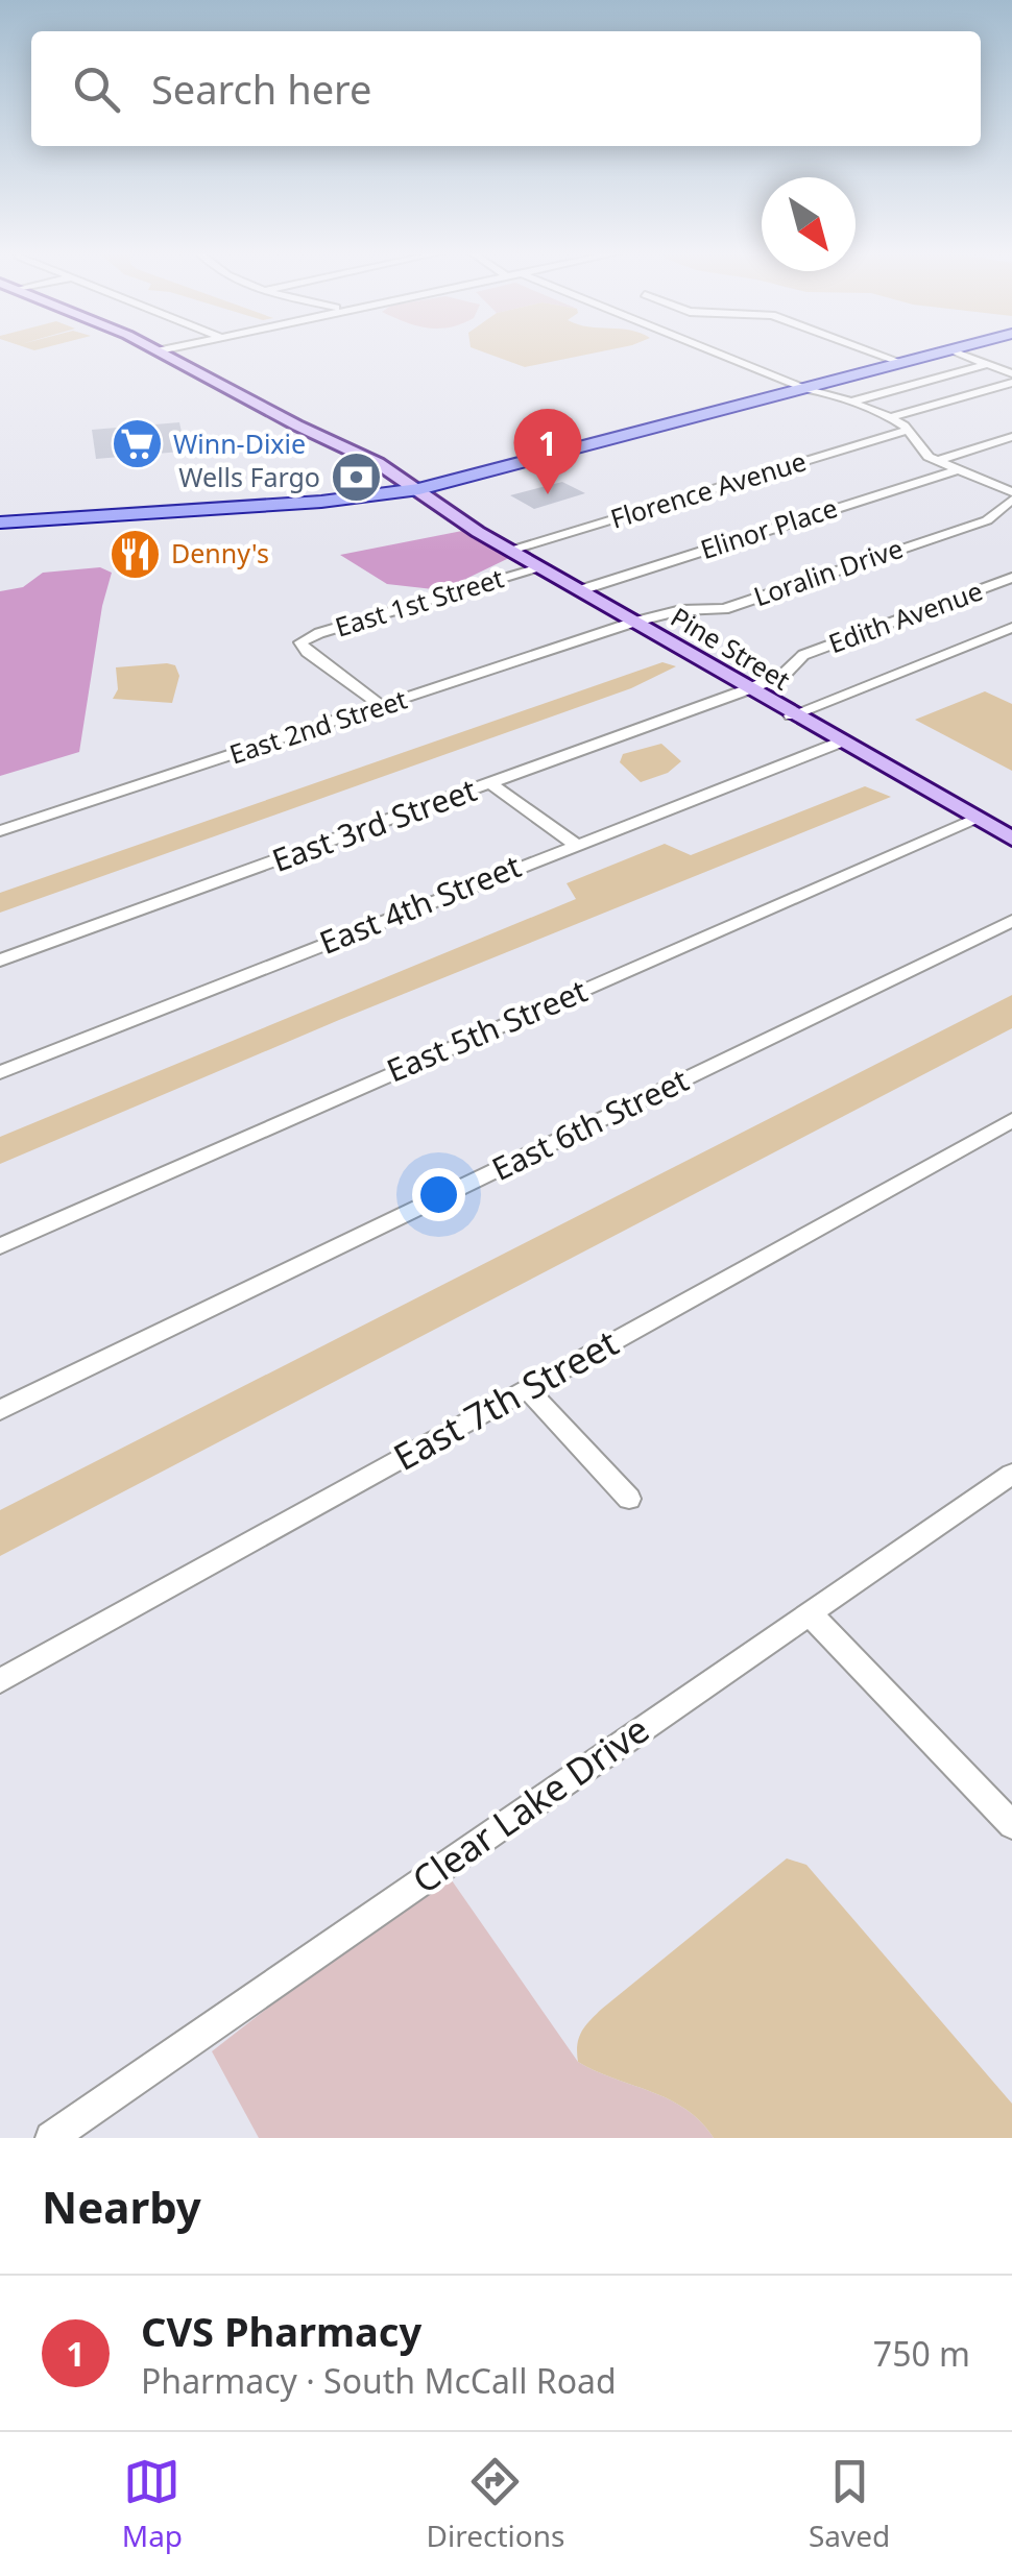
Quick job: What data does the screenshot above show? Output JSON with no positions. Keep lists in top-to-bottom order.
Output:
{
  "streets": {
    "main road": ["Pine Street"],
    "street": [
      "Florence Avenue",
      "Elinor Place",
      "Loralin Drive",
      "East 1st Street",
      "Edith Avenue",
      "East 2nd Street",
      "East 3rd Street",
      "East 4th Street",
      "East 5th Street",
      "East 6th Street",
      "East 7th Street",
      "Clear Lake Drive"
    ]
  },
  "crossings": [
    ["Florence Avenue", "Pine Street"],
    ["Elinor Place", "Pine Street"],
    ["Loralin Drive", "Pine Street"],
    ["Loralin Drive", "East 2nd Street"],
    ["East 1st Street", "Pine Street"],
    ["East 1st Street", "East 2nd Street"],
    ["Edith Avenue", "Pine Street"],
    ["Edith Avenue", "East 3rd Street"],
    ["Pine Street", "East 2nd Street"],
    ["Pine Street", "East 3rd Street"],
    ["Pine Street", "East 4th Street"],
    ["Pine Street", "East 5th Street"]
  ],
  "places": {
    "supermarket": ["Winn-Dixie"],
    "bank": ["Wells Fargo"],
    "restaurant": ["Denny's"]
  },
  "north": "bottom right",
  "page": {
    "search": "Search here",
    "pins": "1",
    "heading": "Nearby",
    "list": [
      {
        "mark": "1",
        "name": "CVS Pharmacy",
        "note": "Pharmacy · South McCall Road",
        "value": "750 m"
      }
    ],
    "nav": ["Map", "Directions", "Saved"]
  }
}
